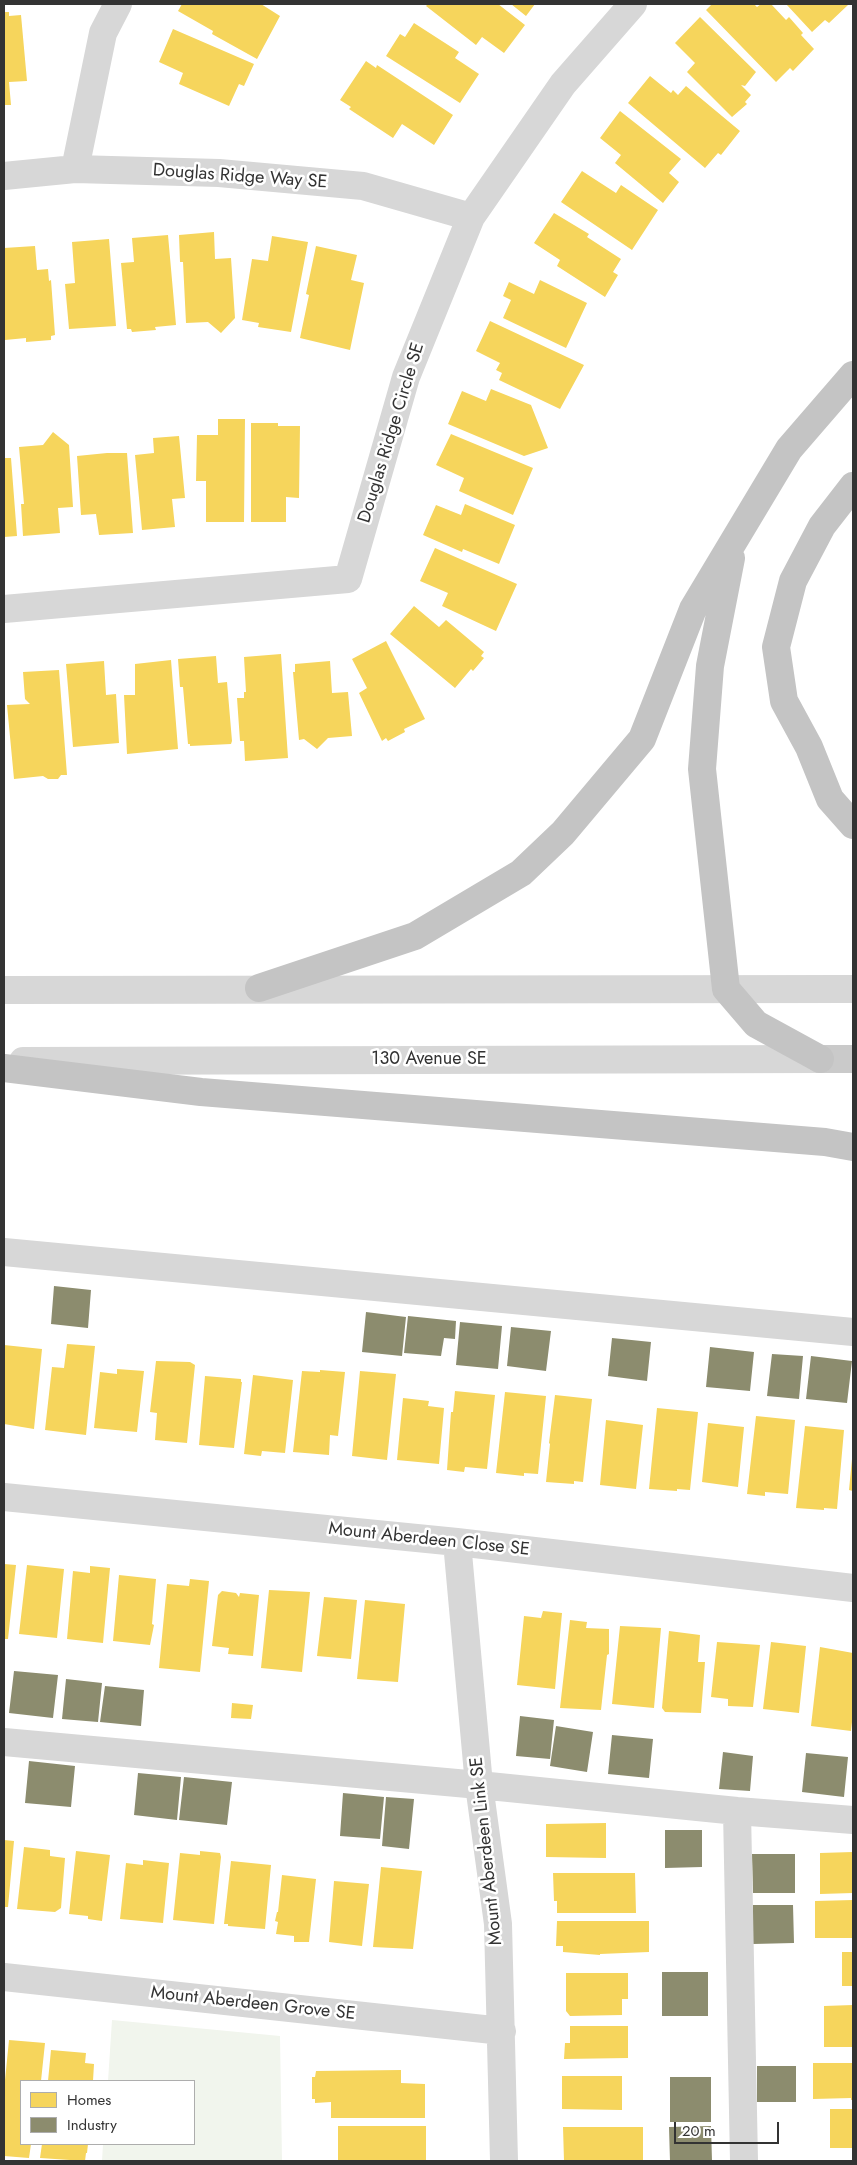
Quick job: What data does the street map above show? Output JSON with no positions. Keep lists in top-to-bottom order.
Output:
{
  "streets": {
    "main road": ["130 Avenue SE"],
    "street": [
      "Douglas Ridge Way SE",
      "Douglas Ridge Circle SE",
      "Mount Aberdeen Close SE",
      "Mount Aberdeen Link SE",
      "Mount Aberdeen Grove SE"
    ]
  },
  "crossings": [
    ["Douglas Ridge Way SE", "Douglas Ridge Circle SE"],
    ["Mount Aberdeen Close SE", "Mount Aberdeen Link SE"],
    ["Mount Aberdeen Link SE", "Mount Aberdeen Grove SE"]
  ],
  "legend": ["Homes", "Industry"],
  "scale_bar": "20 m"
}
